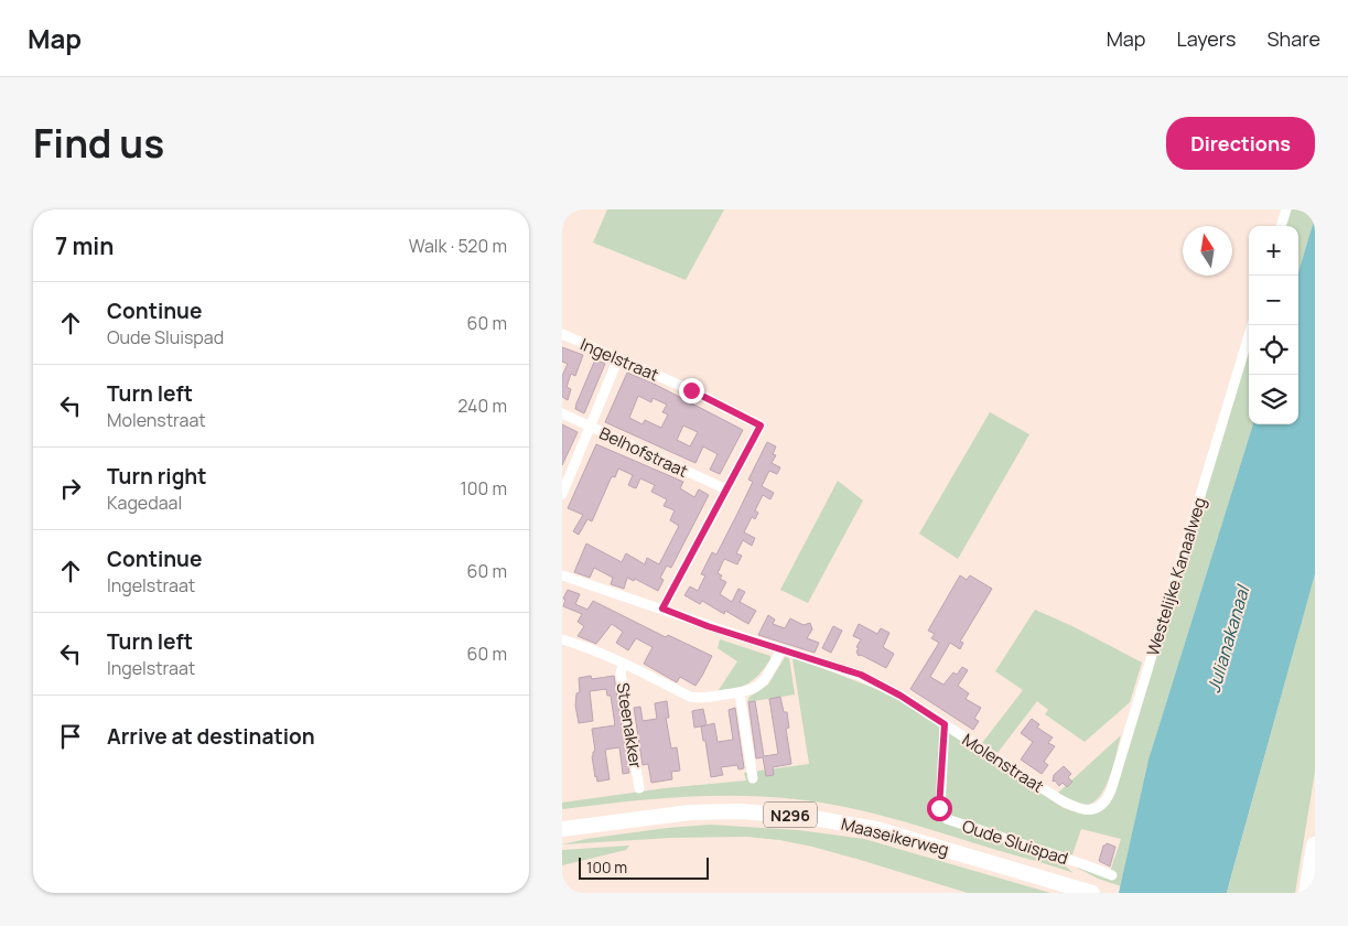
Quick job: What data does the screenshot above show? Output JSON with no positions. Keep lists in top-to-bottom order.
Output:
{
  "streets": {
    "main road": ["N296", "Maaseikerweg"],
    "street": [
      "Ingelstraat",
      "Belhofstraat",
      "Westelijke Kanaalweg",
      "Steenakker",
      "Molenstraat",
      "Oude Sluispad"
    ]
  },
  "crossings": [
    ["Ingelstraat", "Belhofstraat"],
    ["Westelijke Kanaalweg", "Molenstraat"],
    ["Steenakker", "Molenstraat"],
    ["Molenstraat", "Oude Sluispad"]
  ],
  "water": ["Julianakanaal"],
  "scale_bar": "100 m",
  "north": "top",
  "page": {
    "header": "Map",
    "nav": ["Map", "Layers", "Share"],
    "title": "Find us",
    "buttons": "Directions",
    "heading": ["7 min", "Walk · 520 m"],
    "map_buttons": ["+", "−"],
    "list": [
      ["Continue", "Oude Sluispad", "60 m"],
      ["Turn left", "Molenstraat", "240 m"],
      ["Turn right", "Kagedaal", "100 m"],
      ["Continue", "Ingelstraat", "60 m"],
      ["Turn left", "Ingelstraat", "60 m"],
      "Arrive at destination"
    ],
    "scale": "100 m"
  }
}
